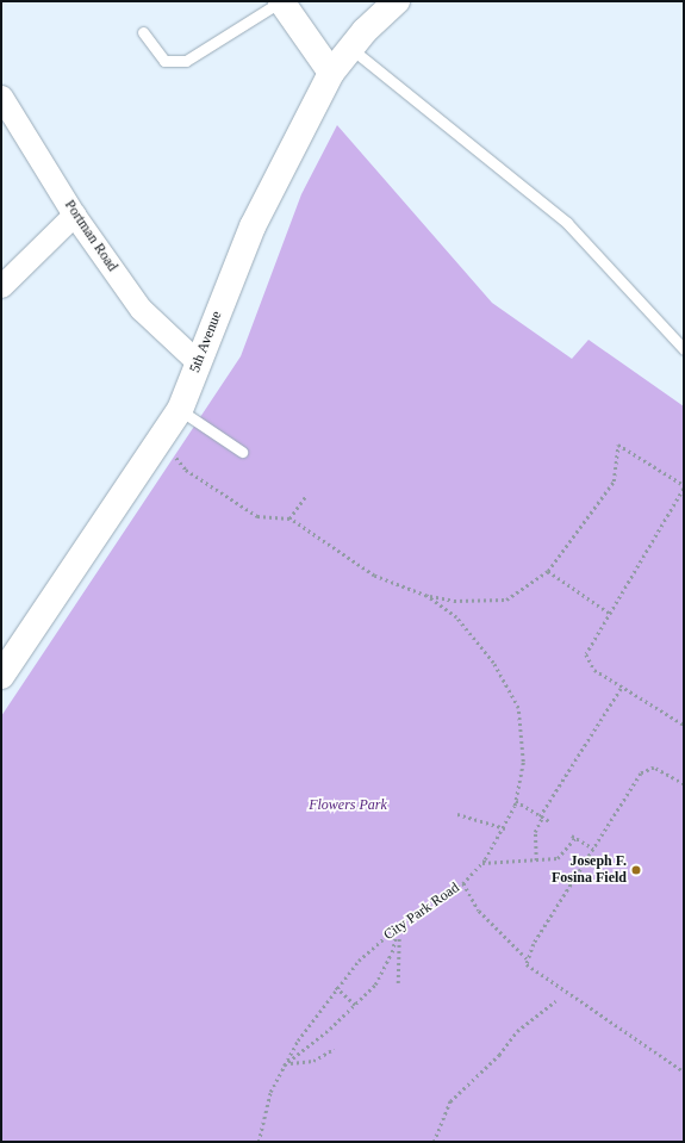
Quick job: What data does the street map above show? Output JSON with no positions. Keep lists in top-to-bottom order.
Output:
{
  "streets": {
    "street": ["Portman Road", "5th Avenue"],
    "path": ["City Park Road"]
  },
  "crossings": [
    ["Portman Road", "5th Avenue"]
  ],
  "parks": ["Flowers Park"],
  "places": ["Joseph F. Fosina Field"]
}
